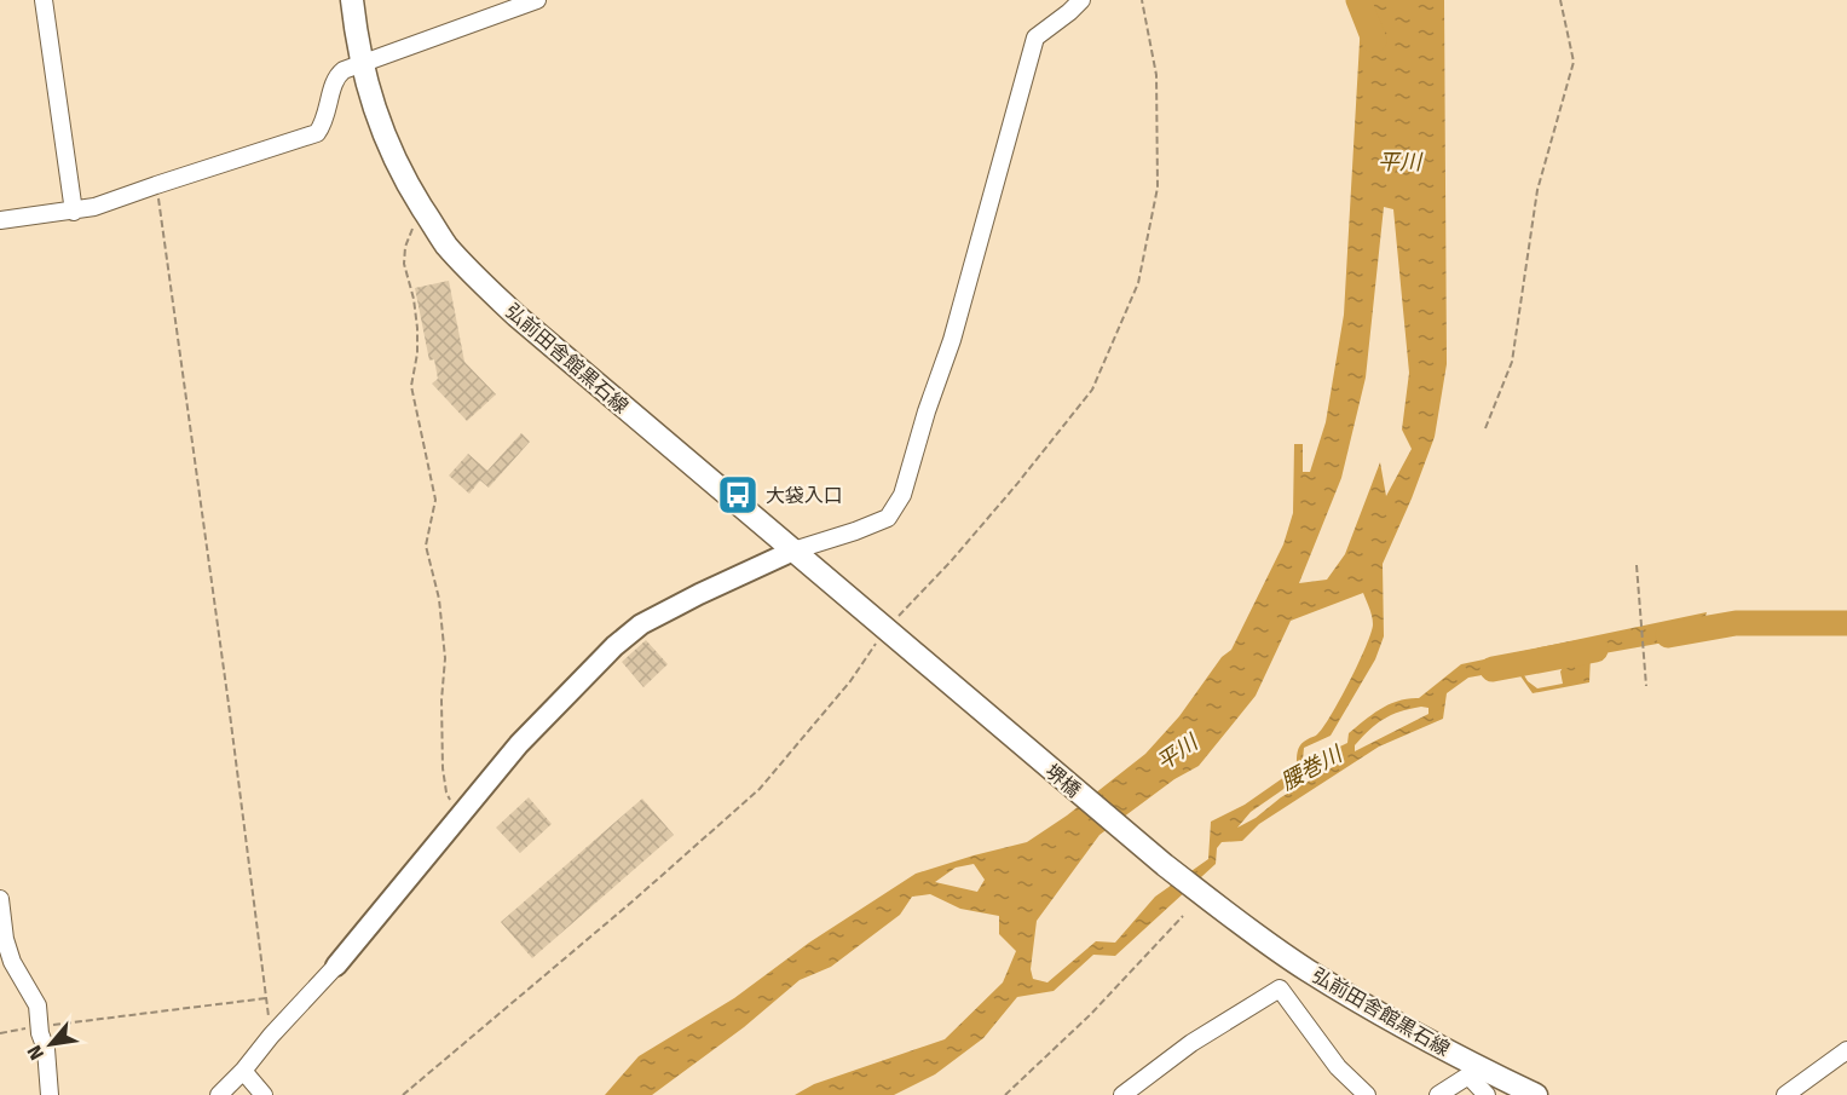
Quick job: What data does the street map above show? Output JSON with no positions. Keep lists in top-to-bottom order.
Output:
{
  "streets": {
    "main road": ["弘前田舎館黒石線", "堺橋"]
  },
  "crossings": [
    ["弘前田舎館黒石線", "堺橋"]
  ],
  "water": ["平川", "腰巻川"],
  "places": {
    "bus stop": ["大袋入口"]
  },
  "north": "bottom left"
}
